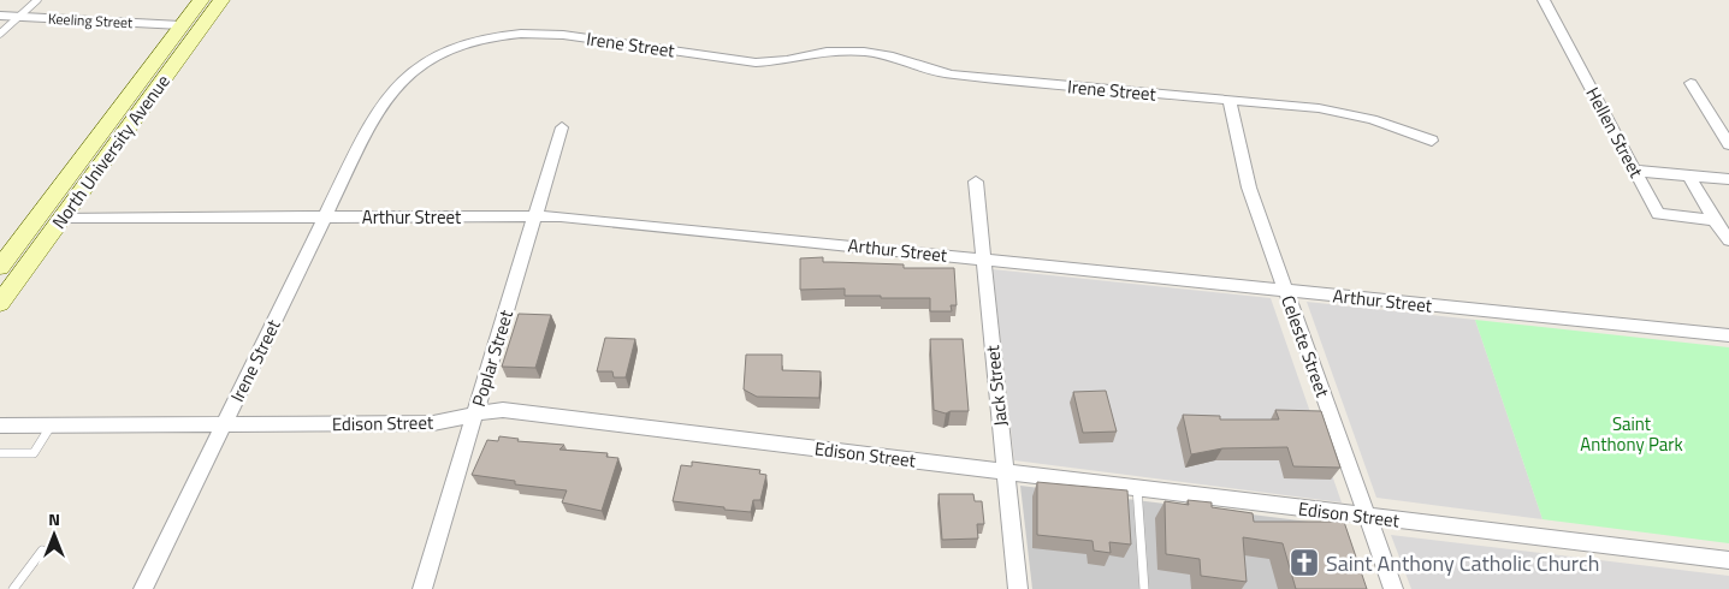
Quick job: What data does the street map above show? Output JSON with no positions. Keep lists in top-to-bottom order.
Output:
{
  "streets": {
    "main road": ["North University Avenue"],
    "street": [
      "Keeling Street",
      "Irene Street",
      "Hellen Street",
      "Arthur Street",
      "Celeste Street",
      "Poplar Street",
      "Jack Street",
      "Edison Street"
    ]
  },
  "crossings": [
    ["Keeling Street", "North University Avenue"],
    ["Irene Street", "Arthur Street"],
    ["Irene Street", "Celeste Street"],
    ["Irene Street", "Edison Street"],
    ["North University Avenue", "Arthur Street"],
    ["Arthur Street", "Celeste Street"],
    ["Arthur Street", "Poplar Street"],
    ["Arthur Street", "Jack Street"],
    ["Celeste Street", "Edison Street"],
    ["Poplar Street", "Edison Street"],
    ["Jack Street", "Edison Street"]
  ],
  "parks": ["Saint Anthony Park"],
  "places": {
    "church": ["Saint Anthony Catholic Church"]
  },
  "north": "top"
}
